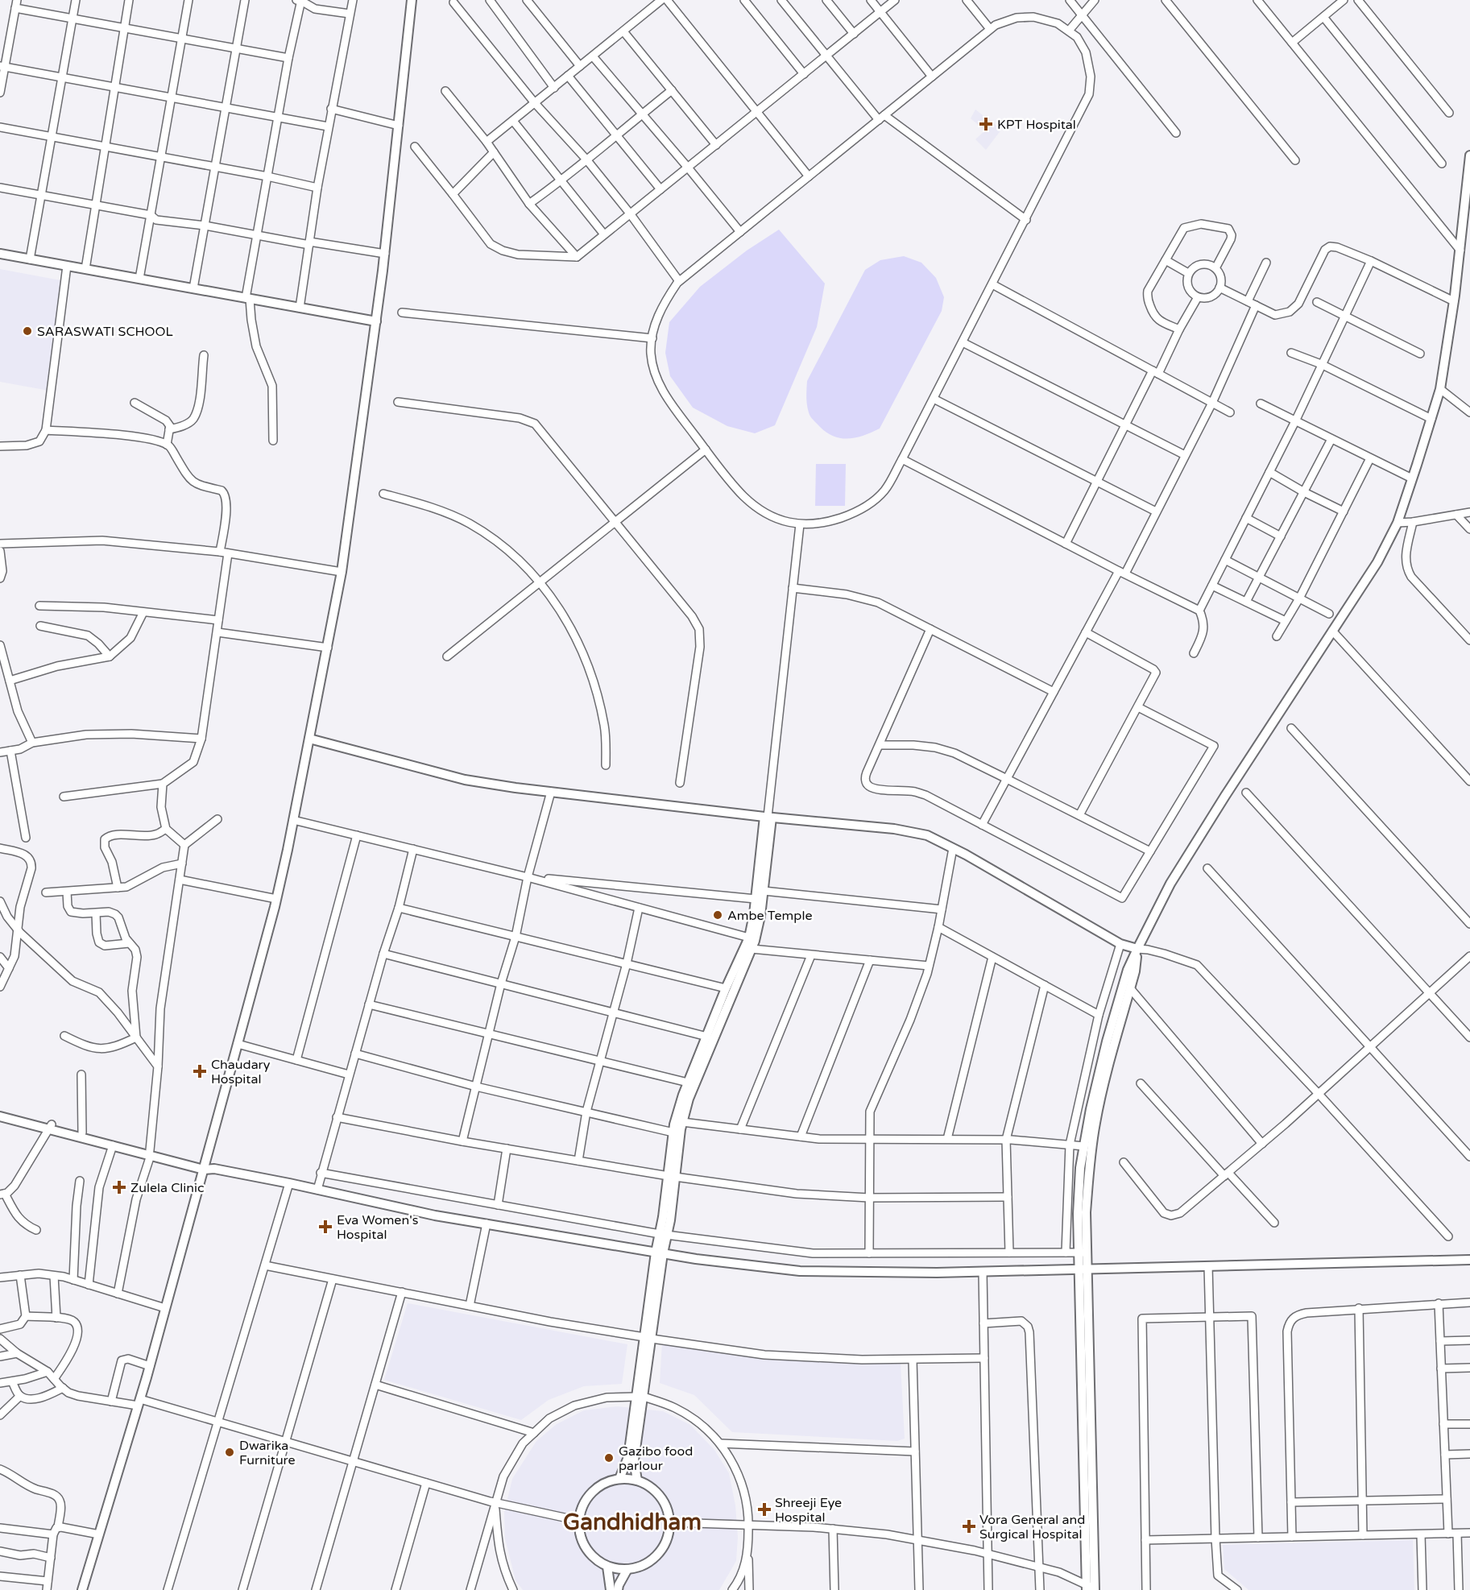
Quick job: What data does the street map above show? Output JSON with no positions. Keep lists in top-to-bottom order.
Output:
{
  "districts": ["Gandhidham"],
  "places": {
    "health": [
      "KPT Hospital",
      "Chaudary Hospital",
      "Zulela Clinic",
      "Eva Women's Hospital",
      "Shreeji Eye Hospital",
      "Vora General and Surgical Hospital"
    ],
    "other": [
      "SARASWATI SCHOOL",
      "Ambe Temple",
      "Dwarika Furniture",
      "Gazibo food parlour"
    ]
  }
}
